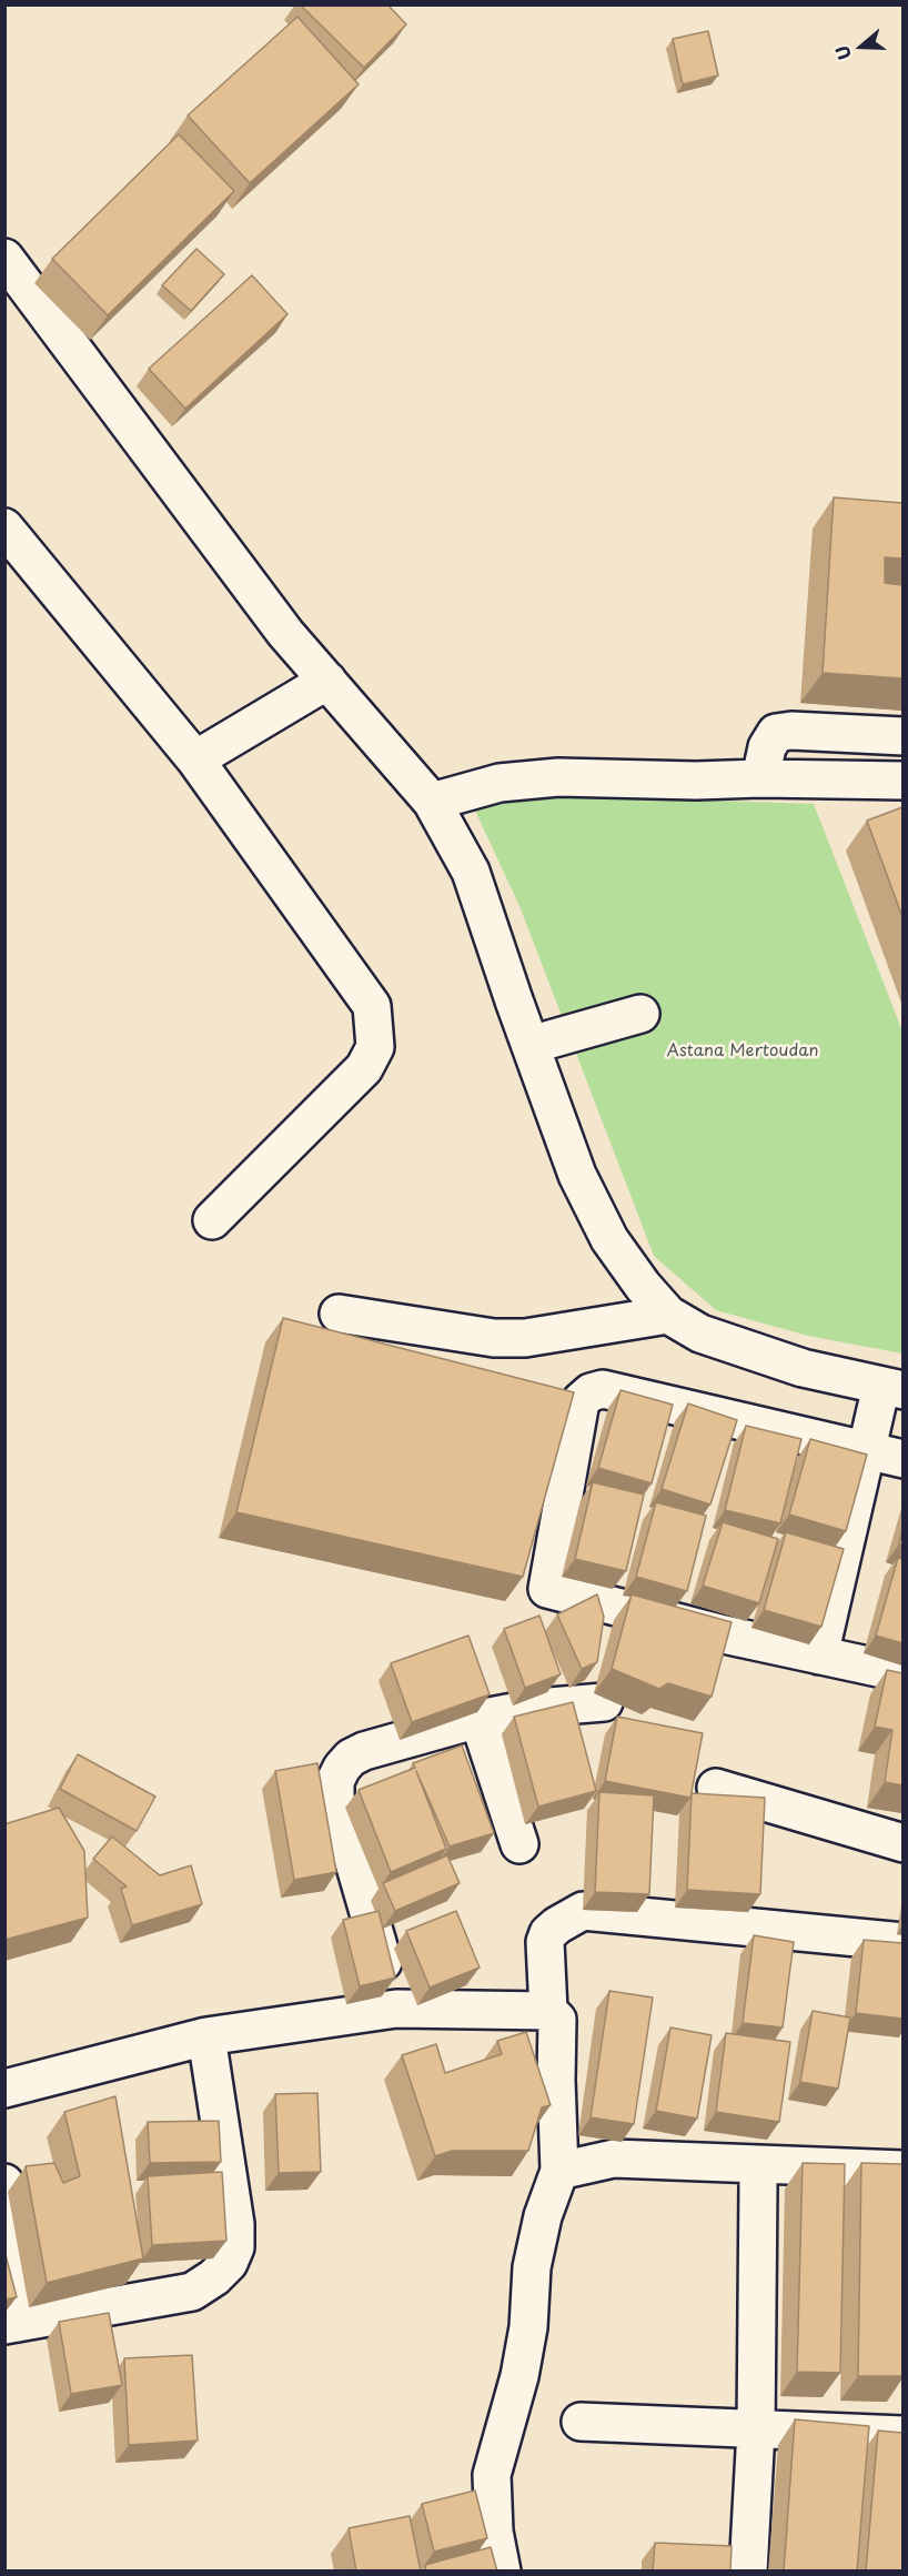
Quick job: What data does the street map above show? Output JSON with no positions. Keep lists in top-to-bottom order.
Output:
{
  "parks": ["Astana Mertoudan"],
  "north": "left"
}
